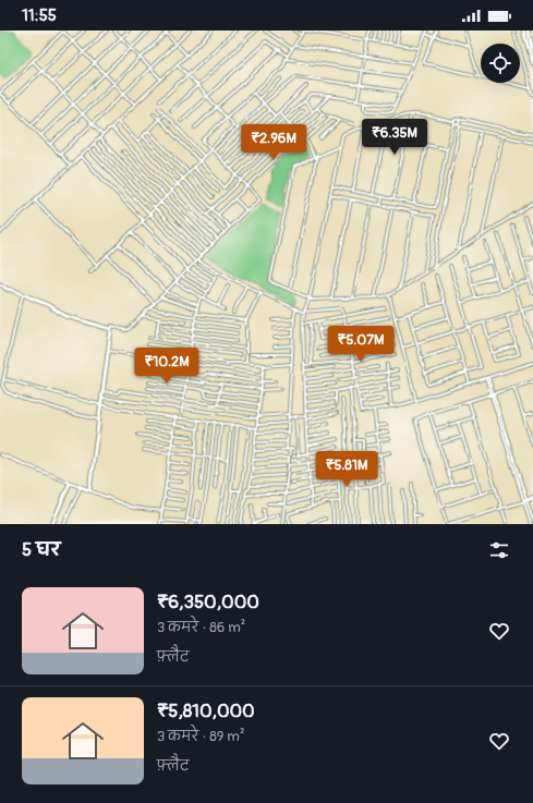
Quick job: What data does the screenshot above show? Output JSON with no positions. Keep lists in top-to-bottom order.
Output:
{
  "page": {
    "status": "11:55",
    "price": [
      "₹6.35M",
      "₹2.96M",
      "₹5.07M",
      "₹10.2M",
      "₹5.81M"
    ],
    "heading": "5 घर",
    "list": [
      {
        "name": "₹6,350,000",
        "note": "3 कमरे · 86 m² · फ़्लैट"
      },
      {
        "name": "₹5,810,000",
        "note": "3 कमरे · 89 m² · फ़्लैट"
      }
    ]
  }
}
